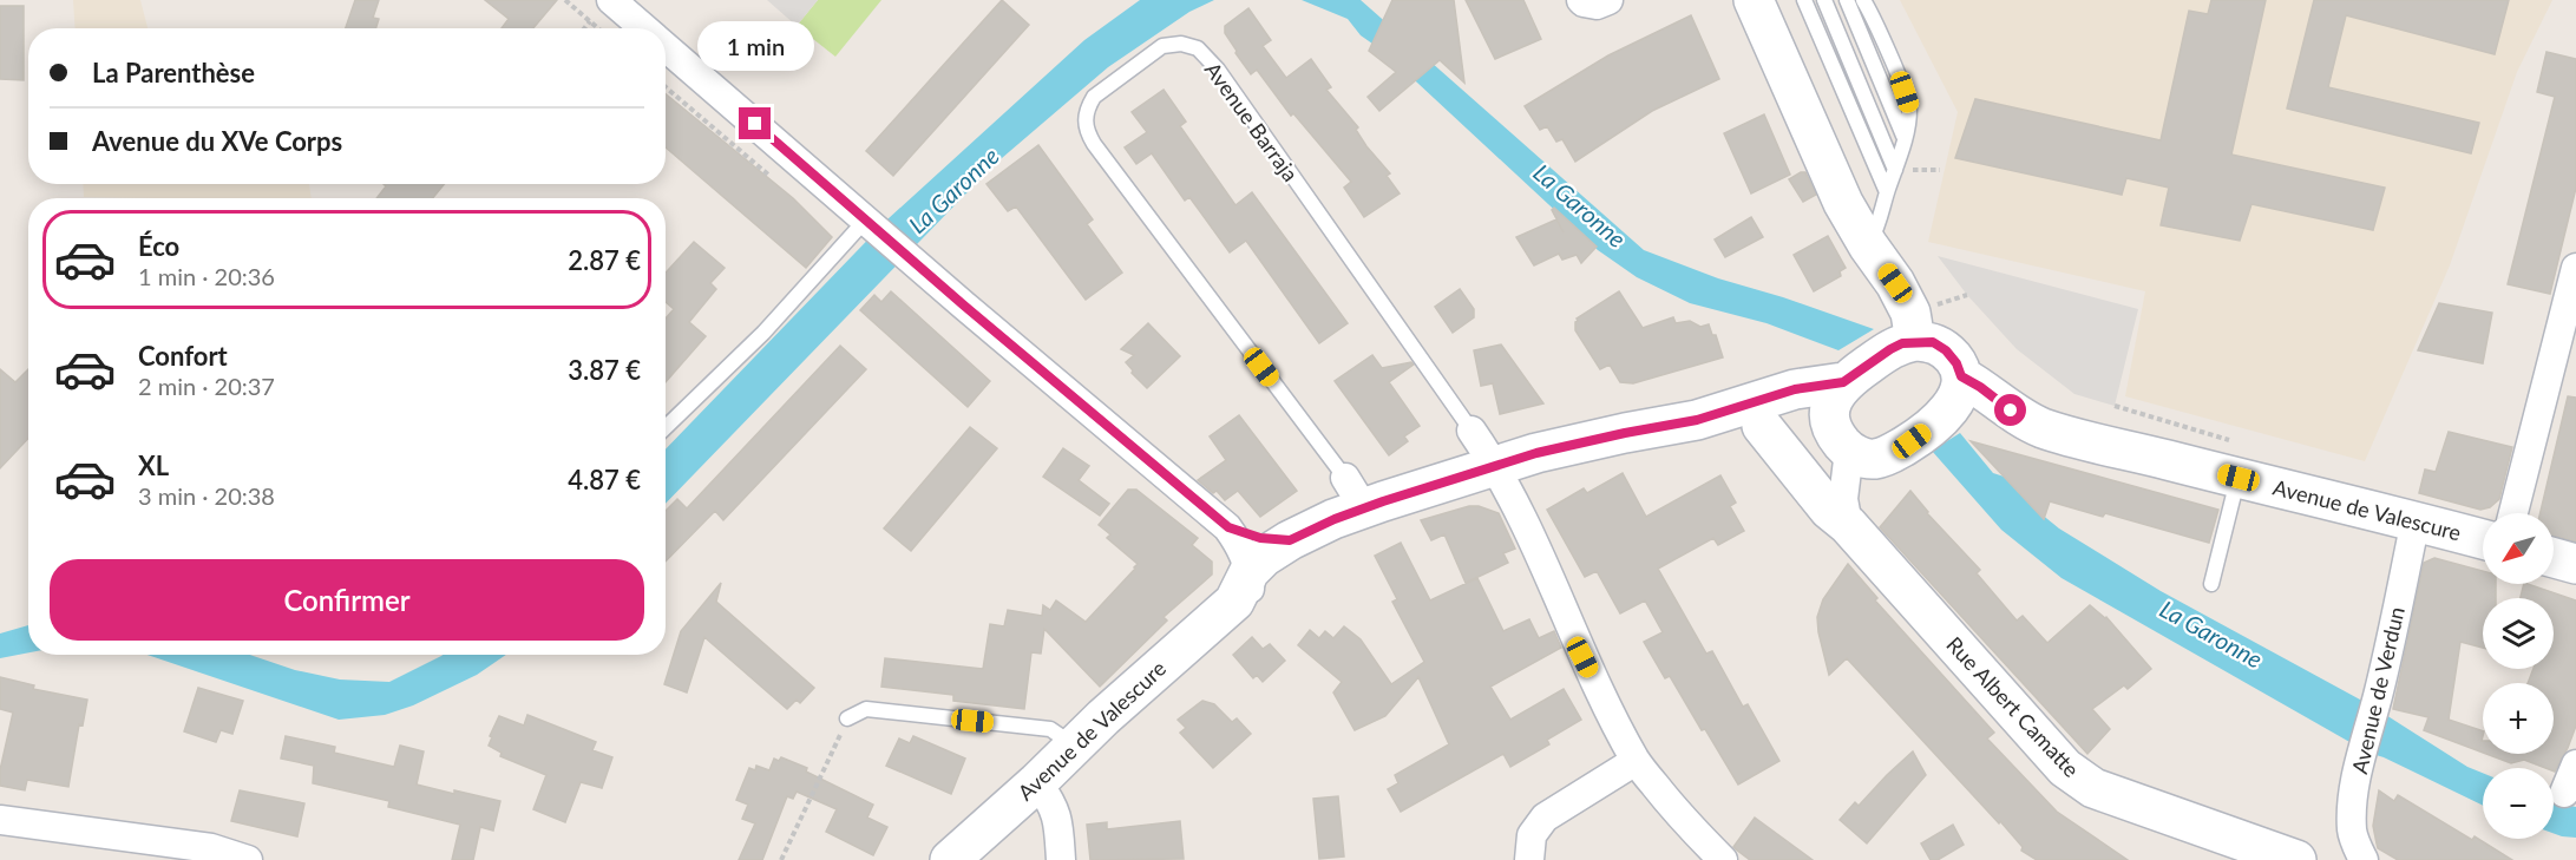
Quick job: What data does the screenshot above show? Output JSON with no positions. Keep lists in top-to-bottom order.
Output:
{
  "streets": {
    "main road": ["Avenue de Valescure", "Rue Albert Camatte"],
    "street": ["Avenue Barraja", "Avenue de Verdun"]
  },
  "crossings": [
    ["Avenue Barraja", "Avenue de Valescure"],
    ["Avenue de Valescure", "Avenue de Verdun"],
    ["Avenue de Valescure", "Rue Albert Camatte"]
  ],
  "water": ["La Garonne"],
  "north": "bottom left",
  "page": {
    "bubble": "1 min",
    "banner": ["La Parenthèse", "Avenue du XVe Corps"],
    "list": [
      {
        "name": "Éco",
        "note": "1 min · 20:36",
        "value": "2.87 €"
      },
      {
        "name": "Confort",
        "note": "2 min · 20:37",
        "value": "3.87 €"
      },
      {
        "name": "XL",
        "note": "3 min · 20:38",
        "value": "4.87 €"
      }
    ],
    "map_buttons": ["+", "−"],
    "buttons": "Confirmer"
  }
}
